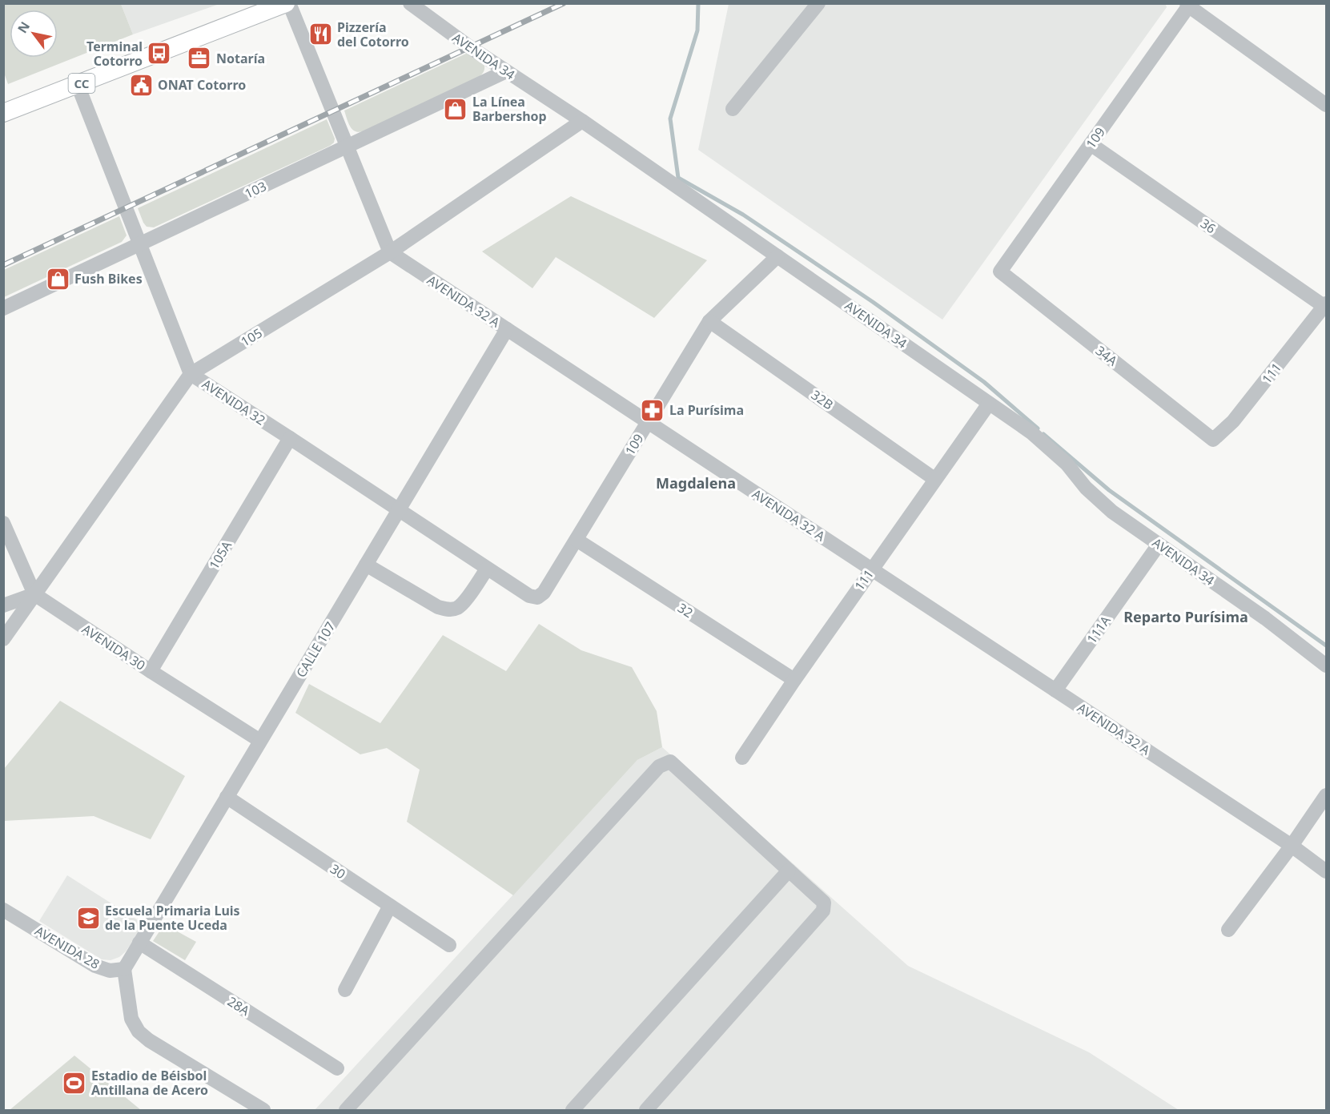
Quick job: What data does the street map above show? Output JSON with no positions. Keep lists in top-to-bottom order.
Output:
{
  "streets": {
    "main road": ["CC"],
    "street": [
      "AVENIDA 34",
      "109",
      "103",
      "36",
      "AVENIDA 32 A",
      "105",
      "34A",
      "111",
      "32B",
      "AVENIDA 32",
      "105A",
      "32",
      "111A",
      "AVENIDA 30",
      "CALLE 107",
      "30",
      "AVENIDA 28",
      "28A"
    ]
  },
  "crossings": [
    ["AVENIDA 34", "109"],
    ["AVENIDA 34", "103"],
    ["AVENIDA 34", "105"],
    ["AVENIDA 34", "111"],
    ["AVENIDA 34", "111A"],
    ["CC", "AVENIDA 32"],
    ["109", "36"],
    ["109", "AVENIDA 32 A"],
    ["109", "34A"],
    ["109", "32B"],
    ["109", "AVENIDA 32"],
    ["109", "32"],
    ["103", "AVENIDA 32"],
    ["36", "111"],
    ["AVENIDA 32 A", "105"],
    ["AVENIDA 32 A", "111"],
    ["AVENIDA 32 A", "111A"],
    ["AVENIDA 32 A", "CALLE 107"],
    ["105", "AVENIDA 32"],
    ["105", "AVENIDA 30"],
    ["34A", "111"],
    ["111", "32B"],
    ["111", "32"],
    ["AVENIDA 32", "105A"],
    ["AVENIDA 32", "CALLE 107"],
    ["105A", "AVENIDA 30"],
    ["AVENIDA 30", "CALLE 107"],
    ["CALLE 107", "30"],
    ["CALLE 107", "AVENIDA 28"],
    ["CALLE 107", "28A"]
  ],
  "districts": ["Magdalena", "Reparto Purísima"],
  "places": {
    "restaurant": ["Pizzería del Cotorro"],
    "bus stop": ["Terminal Cotorro"],
    "office": ["Notaría"],
    "public building": ["ONAT Cotorro"],
    "shop": ["La Línea Barbershop", "Fush Bikes"],
    "pharmacy": ["La Purísima"],
    "school or university": ["Escuela Primaria Luis de la Puente Uceda"],
    "sports": ["Estadio de Béisbol Antillana de Acero"]
  },
  "north": "top left"
}
